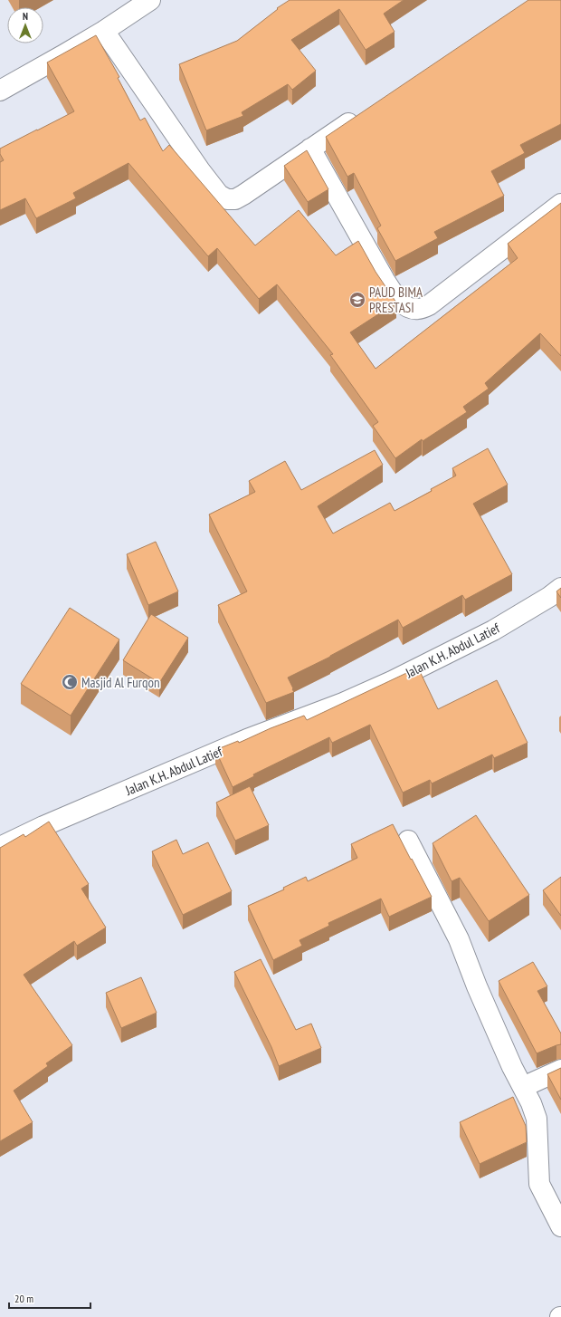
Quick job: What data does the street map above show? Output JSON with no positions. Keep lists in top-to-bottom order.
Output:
{
  "streets": {
    "street": ["Jalan K.H. Abdul Latief"]
  },
  "places": {
    "school or university": ["PAUD BIMA PRESTASI"],
    "mosque": ["Masjid Al Furqon"]
  },
  "scale_bar": "20 m",
  "north": "top"
}
